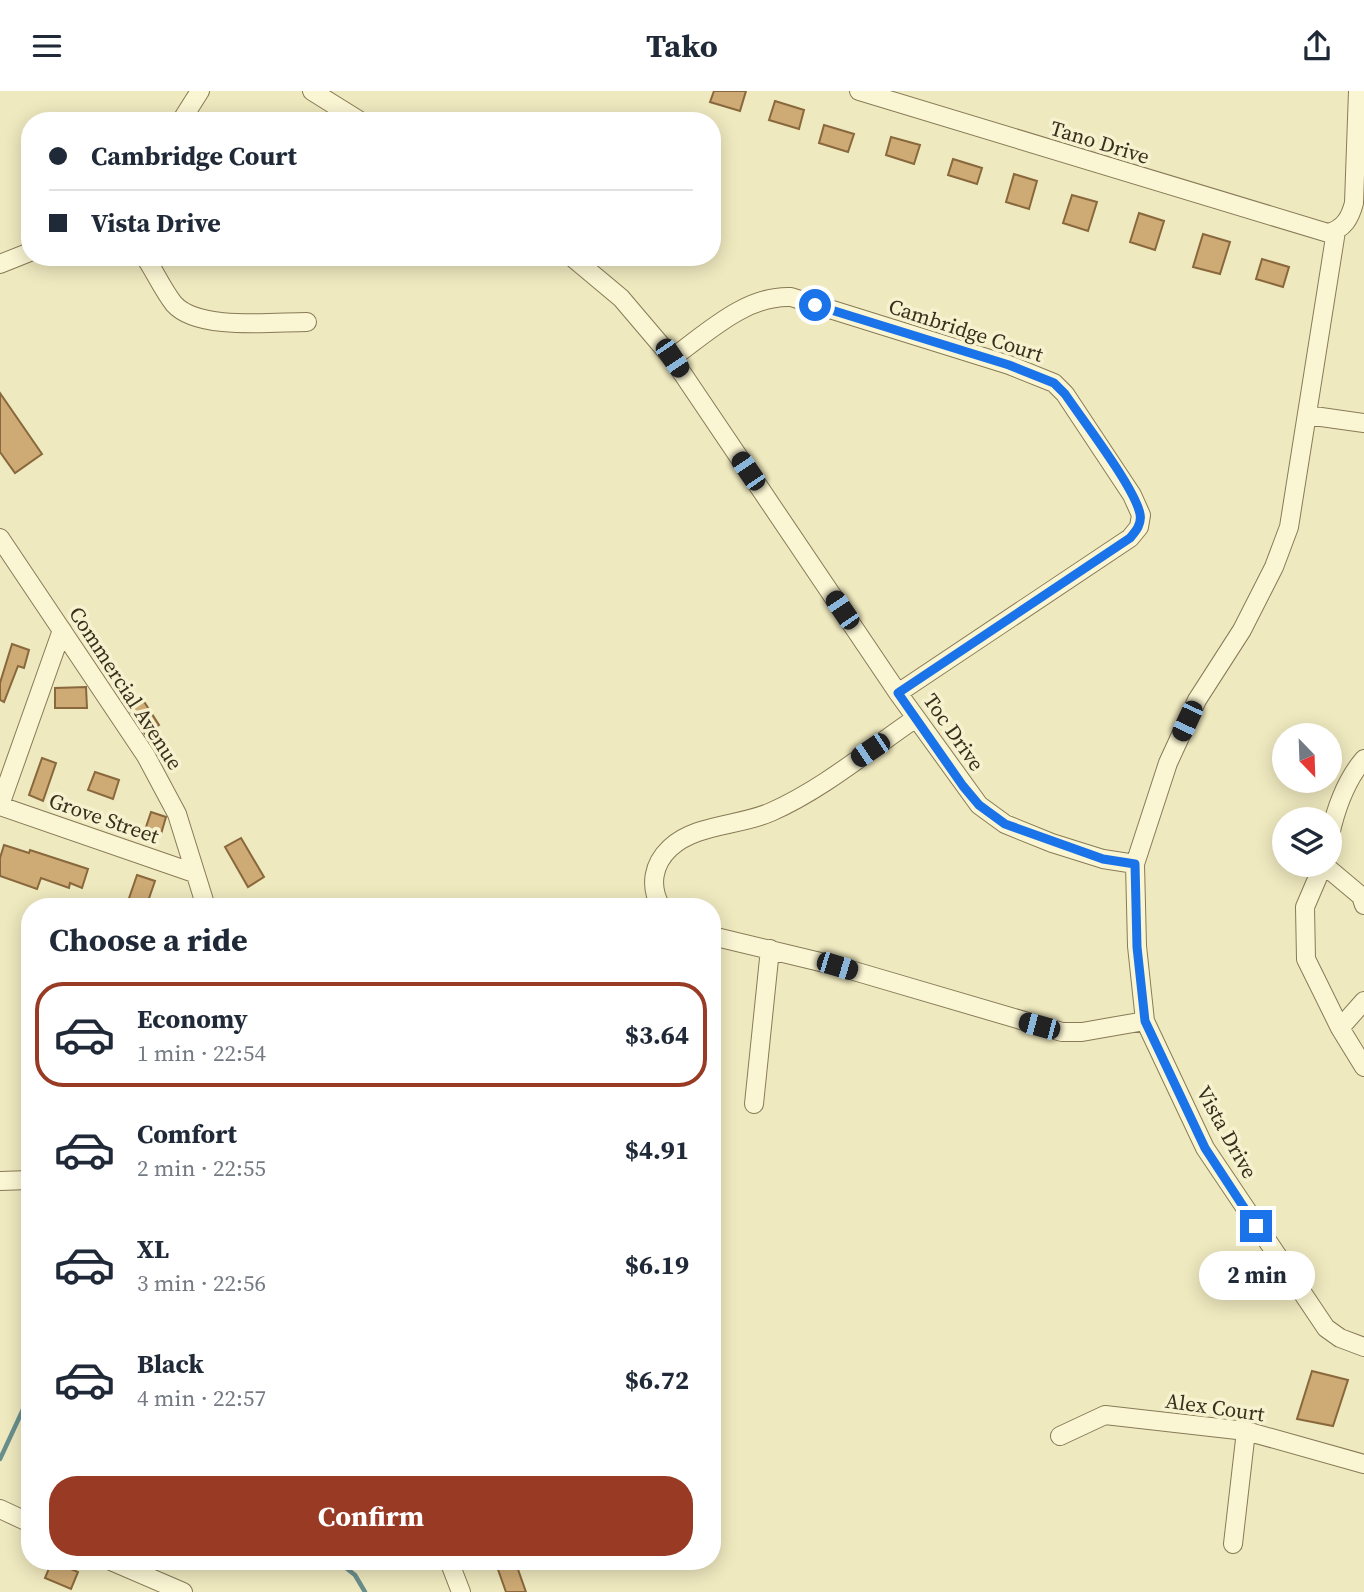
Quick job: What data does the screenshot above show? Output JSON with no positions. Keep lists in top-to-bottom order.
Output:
{
  "streets": {
    "street": [
      "Tano Drive",
      "Cambridge Court",
      "Commercial Avenue",
      "Toc Drive",
      "Grove Street",
      "Vista Drive",
      "Alex Court"
    ]
  },
  "crossings": [
    ["Cambridge Court", "Toc Drive"],
    ["Commercial Avenue", "Grove Street"]
  ],
  "north": "bottom right",
  "page": {
    "header": "Tako",
    "banner": ["Cambridge Court", "Vista Drive"],
    "heading": "Choose a ride",
    "list": [
      {
        "name": "Economy",
        "note": "1 min · 22:54",
        "value": "$3.64"
      },
      {
        "name": "Comfort",
        "note": "2 min · 22:55",
        "value": "$4.91"
      },
      {
        "name": "XL",
        "note": "3 min · 22:56",
        "value": "$6.19"
      },
      {
        "name": "Black",
        "note": "4 min · 22:57",
        "value": "$6.72"
      }
    ],
    "bubble": "2 min",
    "buttons": "Confirm"
  }
}
